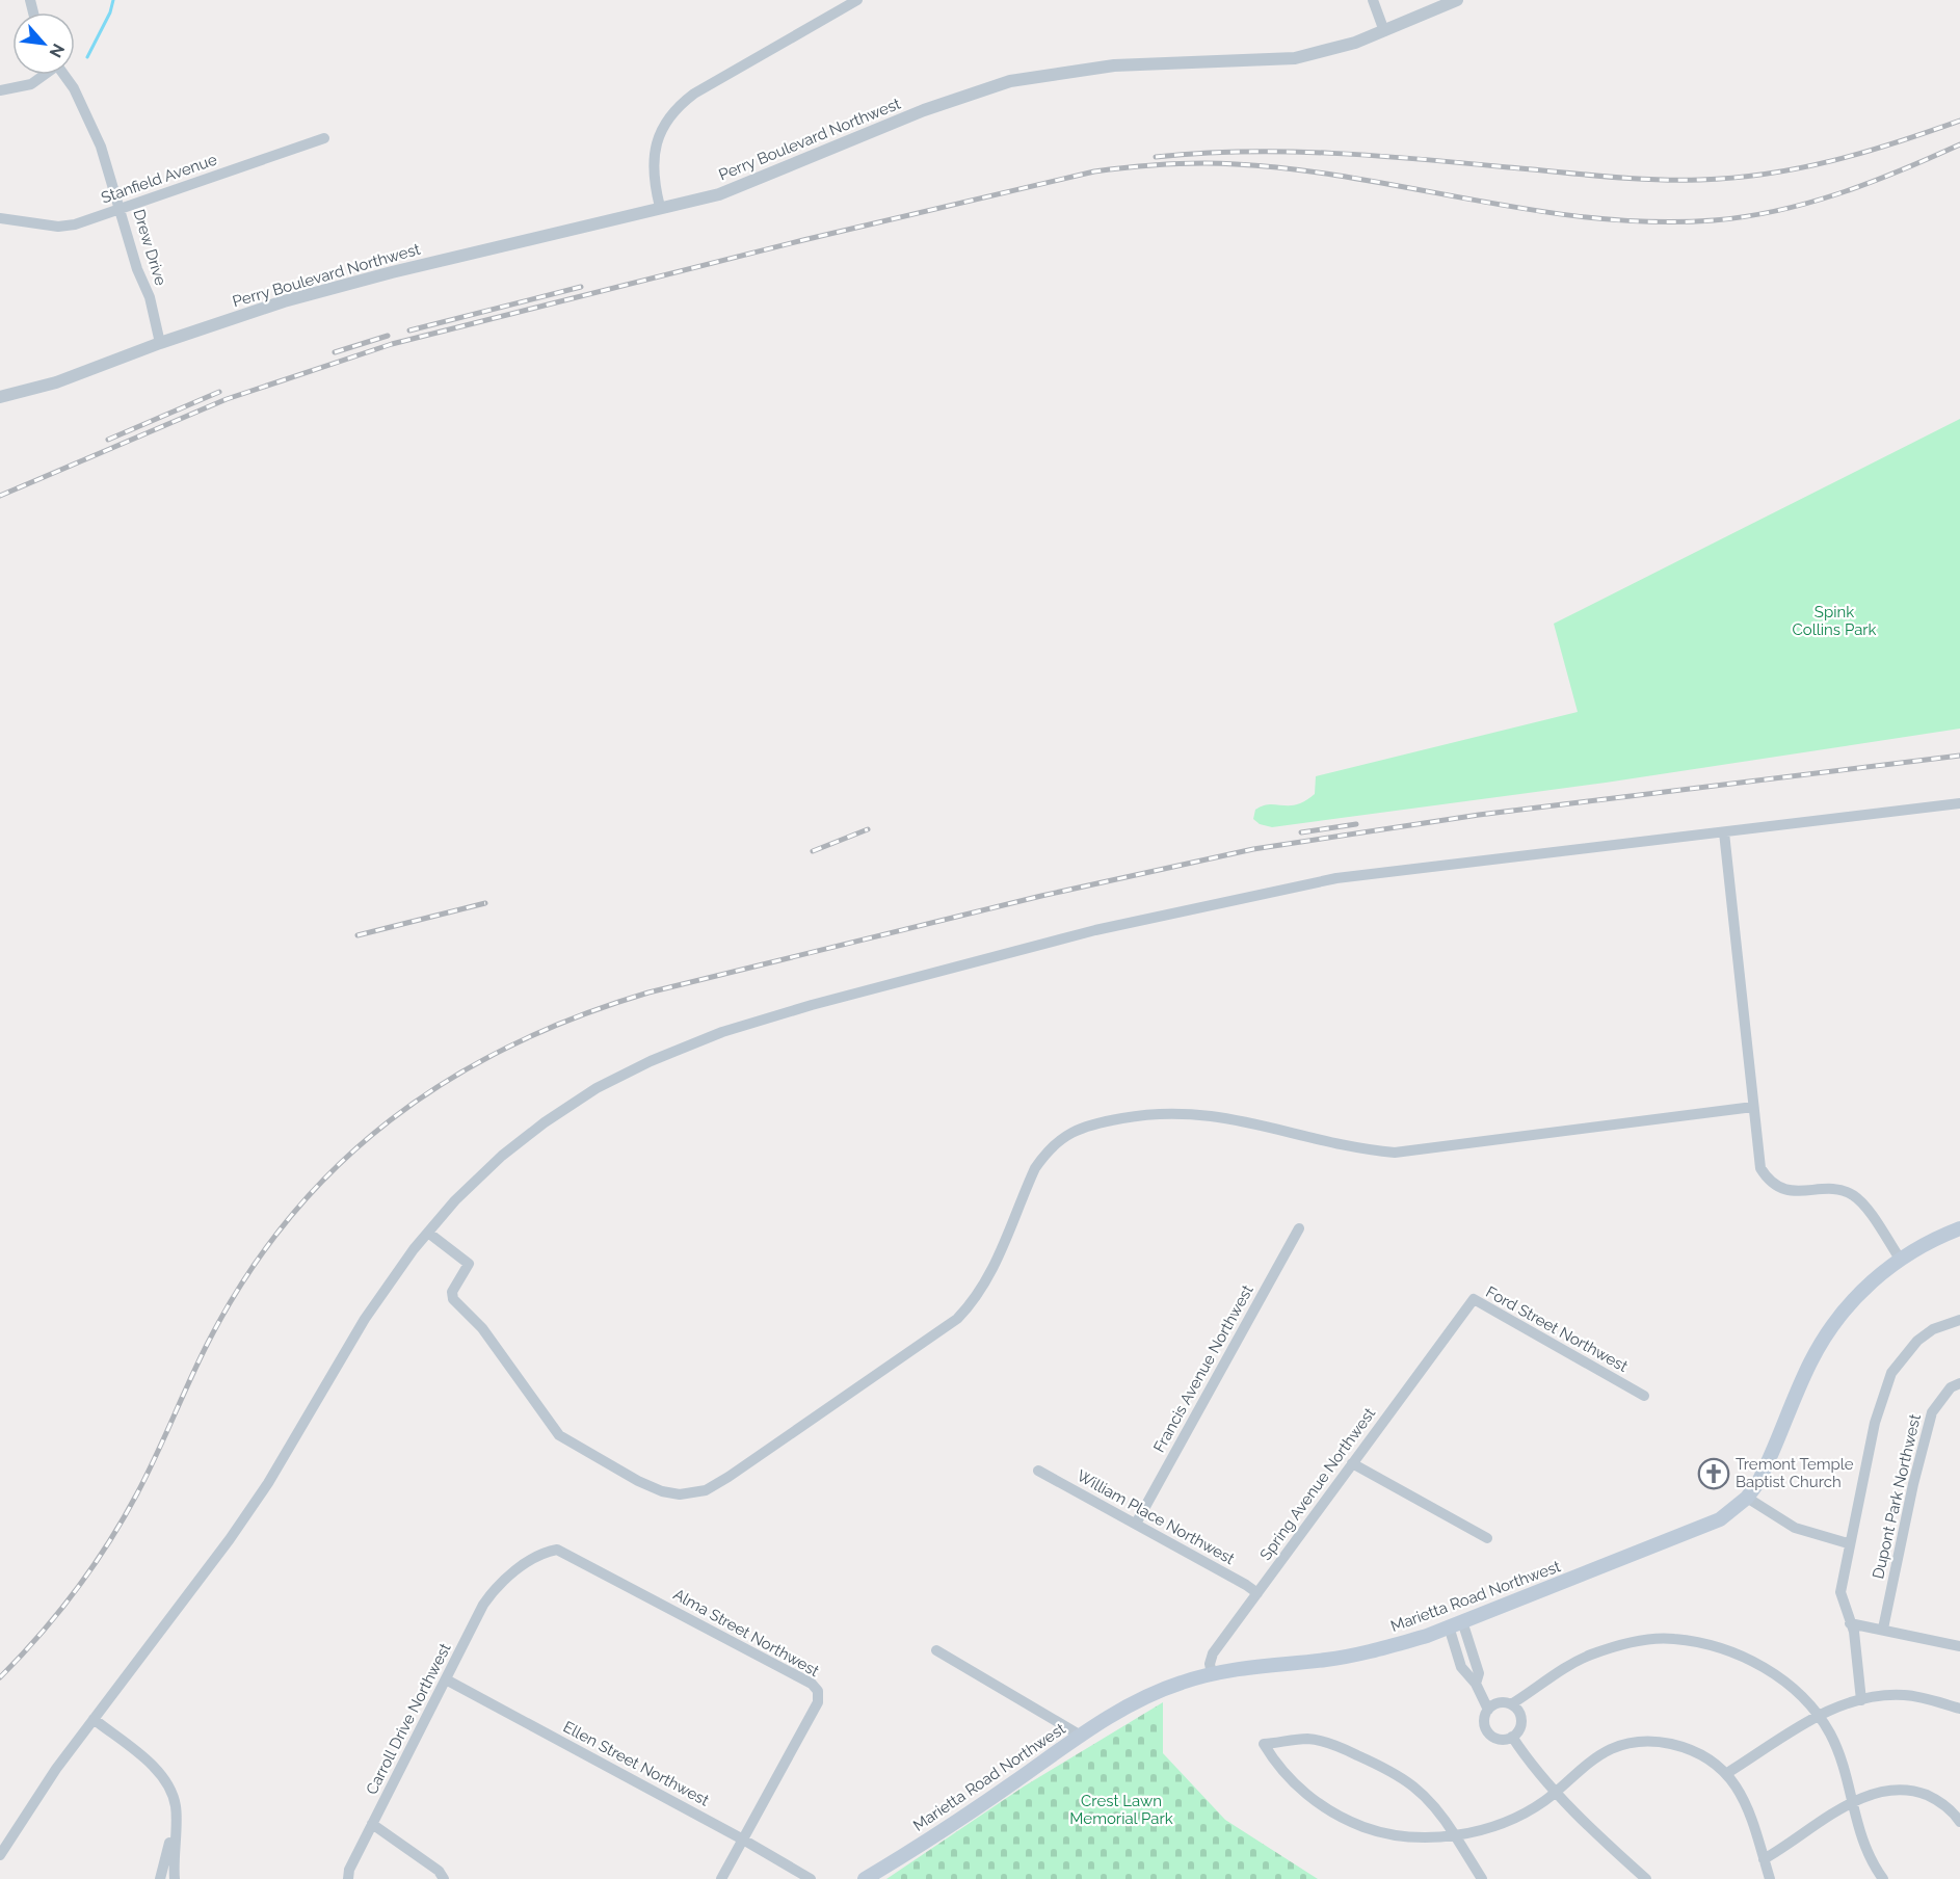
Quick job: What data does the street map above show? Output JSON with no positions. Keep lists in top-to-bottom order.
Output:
{
  "streets": {
    "main road": ["Marietta Road Northwest"],
    "street": [
      "Perry Boulevard Northwest",
      "Stanfield Avenue",
      "Drew Drive",
      "Ford Street Northwest",
      "Francis Avenue Northwest",
      "Spring Avenue Northwest",
      "Dupont Park Northwest",
      "William Place Northwest",
      "Alma Street Northwest",
      "Carroll Drive Northwest",
      "Ellen Street Northwest"
    ]
  },
  "crossings": [
    ["Perry Boulevard Northwest", "Drew Drive"],
    ["Stanfield Avenue", "Drew Drive"],
    ["Ford Street Northwest", "Spring Avenue Northwest"],
    ["Francis Avenue Northwest", "William Place Northwest"],
    ["Spring Avenue Northwest", "William Place Northwest"],
    ["Spring Avenue Northwest", "Marietta Road Northwest"],
    ["Alma Street Northwest", "Carroll Drive Northwest"],
    ["Alma Street Northwest", "Ellen Street Northwest"],
    ["Carroll Drive Northwest", "Ellen Street Northwest"]
  ],
  "parks": ["Spink Collins Park", "Crest Lawn Memorial Park"],
  "places": {
    "church": ["Tremont Temple Baptist Church"]
  },
  "north": "bottom right"
}
